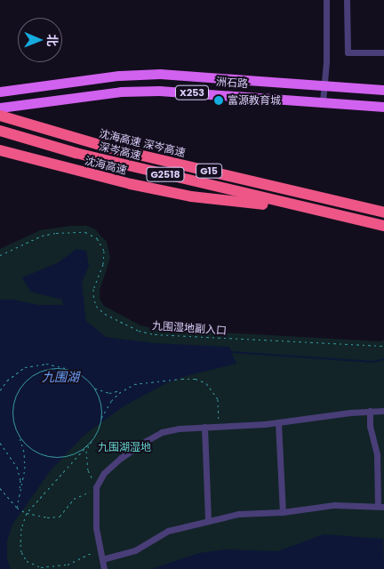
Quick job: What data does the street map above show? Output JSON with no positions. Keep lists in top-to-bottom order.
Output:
{
  "streets": {
    "highway": [
      "沈海高速 深岑高速",
      "深岑高速",
      "沈海高速",
      "G15",
      "G2518"
    ],
    "main road": ["洲石路", "X253"],
    "path": ["九围湿地副入口"]
  },
  "crossings": [
    ["深岑高速", "沈海高速"]
  ],
  "water": ["九围湖"],
  "parks": ["九围湖湿地"],
  "places": ["富源教育城"],
  "north": "right"
}
